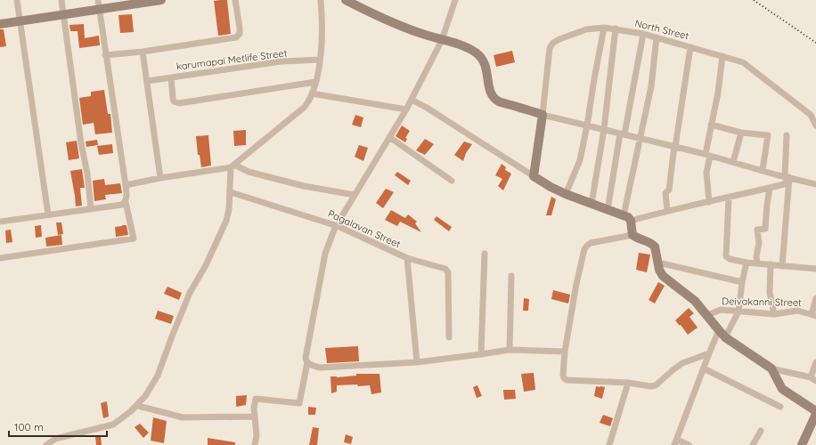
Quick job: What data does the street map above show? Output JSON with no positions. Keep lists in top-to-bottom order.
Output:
{
  "streets": {
    "street": [
      "North Street",
      "karumapai Metlife Street",
      "Pagalavan Street",
      "Deivakanni Street"
    ]
  },
  "scale_bar": "100 m"
}
